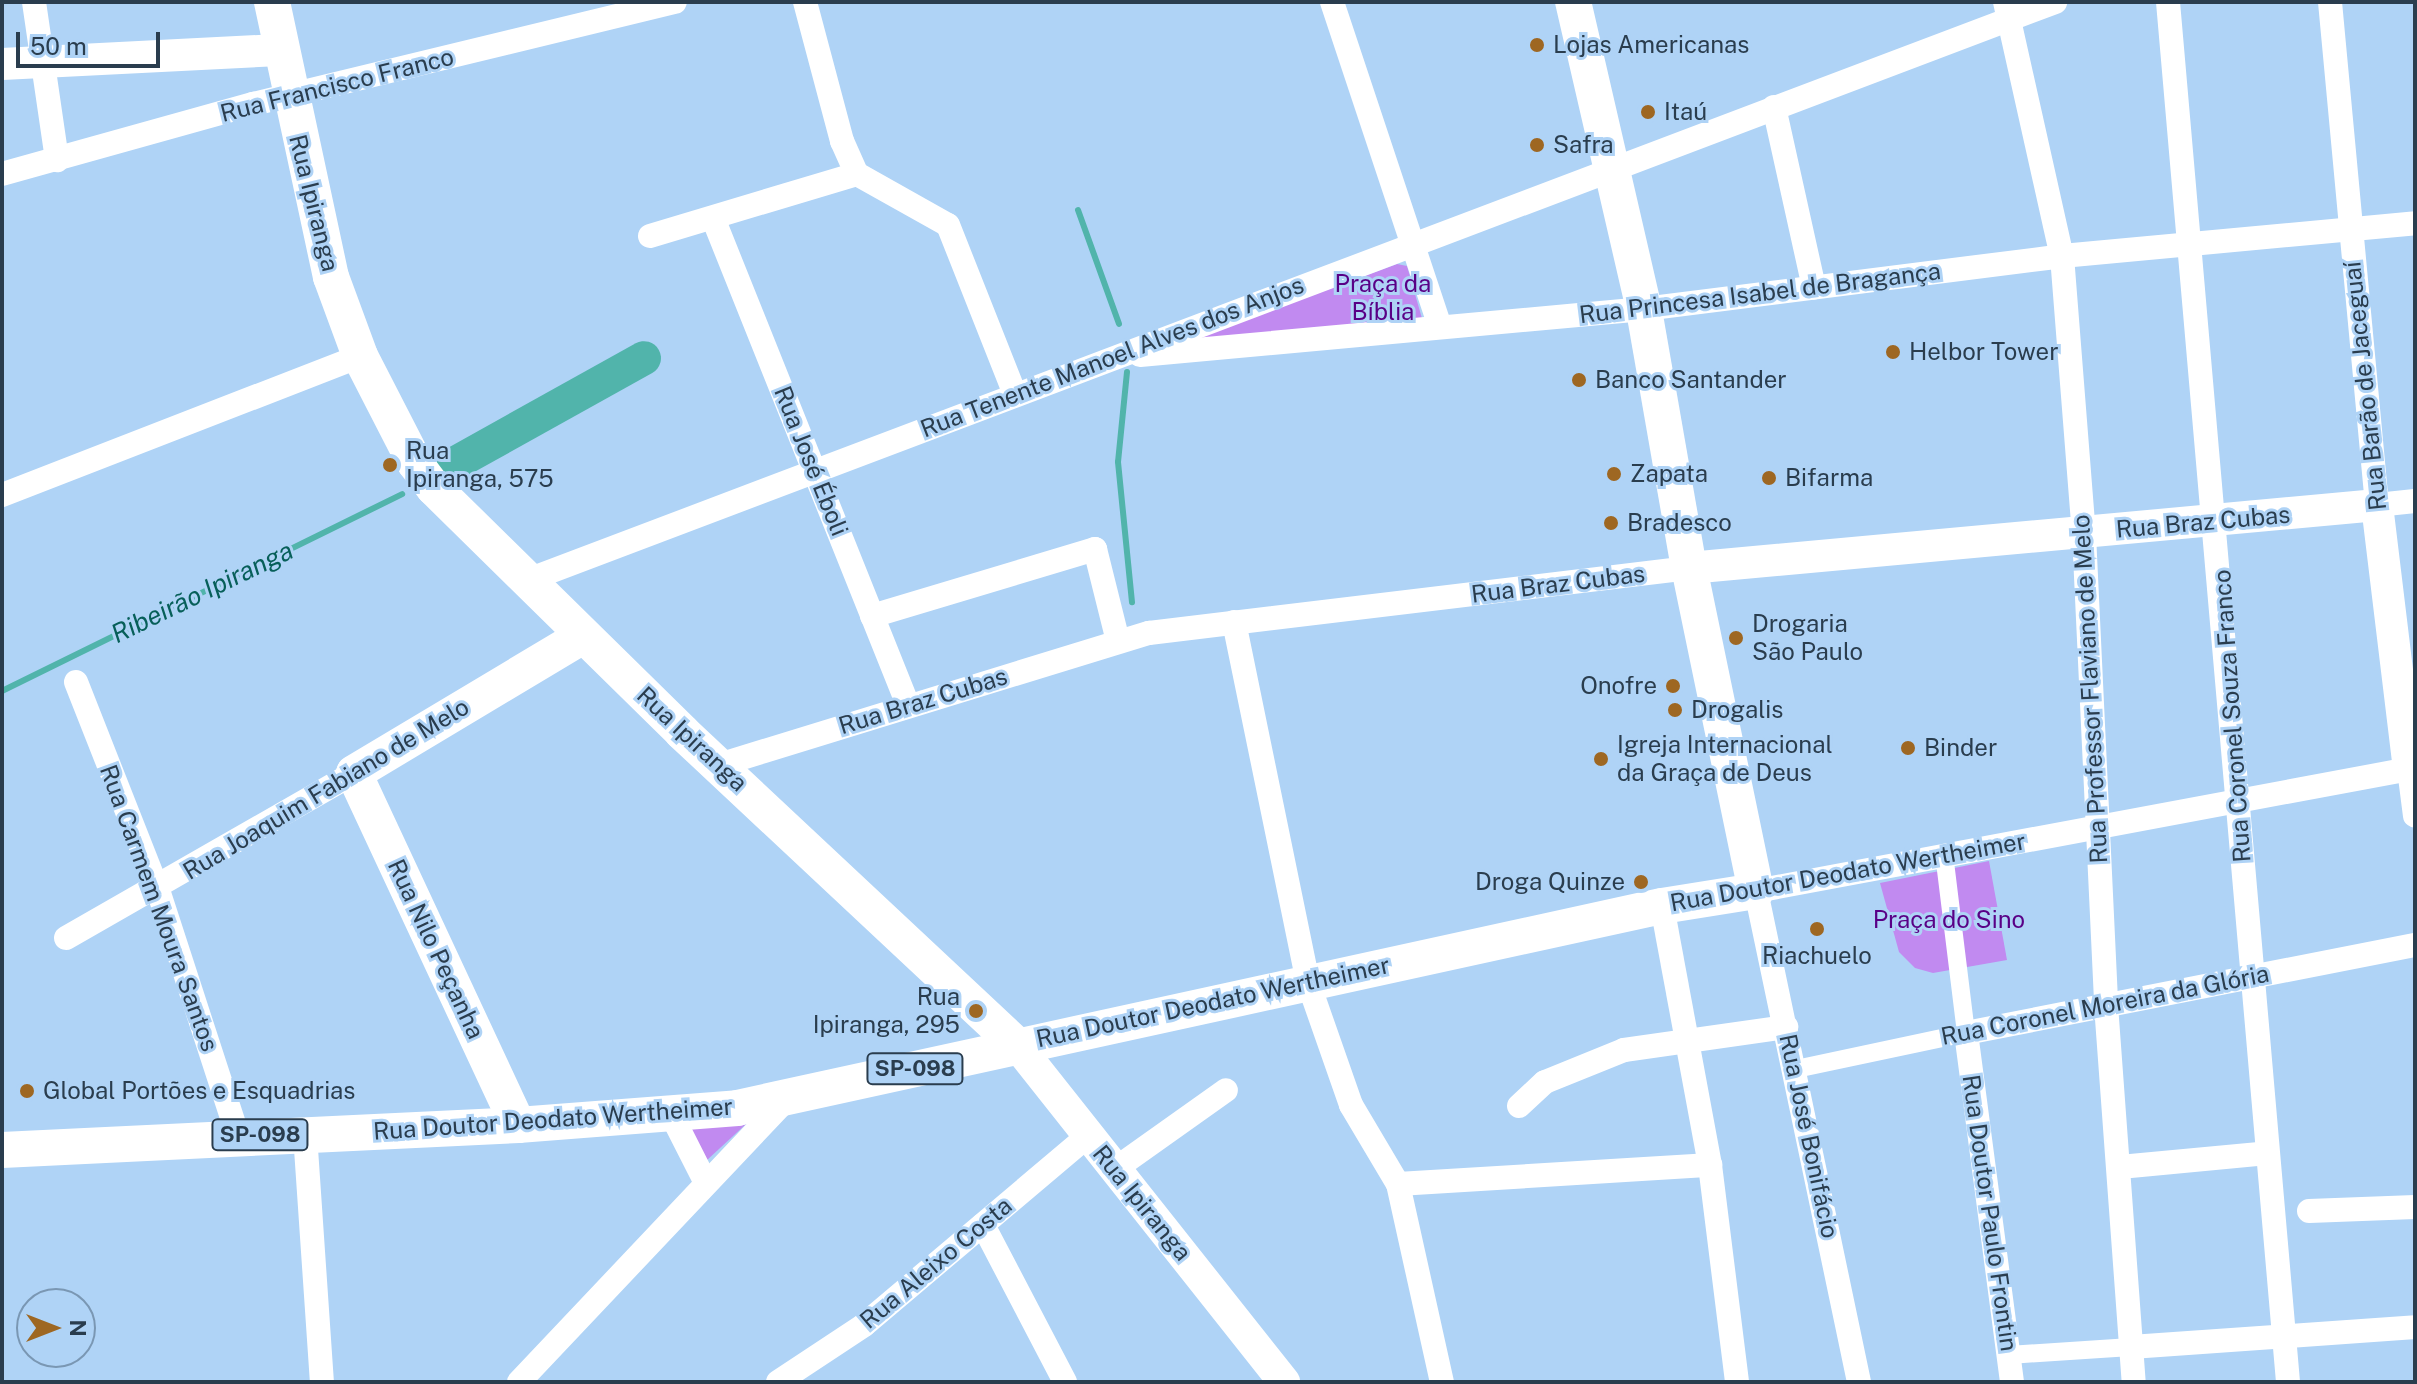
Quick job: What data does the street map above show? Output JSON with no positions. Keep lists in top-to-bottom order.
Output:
{
  "streets": {
    "main road": [
      "Rua Ipiranga",
      "Rua Barão de Jaceguaí",
      "Rua Braz Cubas",
      "Rua Joaquim Fabiano de Melo",
      "Rua Doutor Deodato Wertheimer",
      "Rua Nilo Peçanha",
      "SP-098"
    ],
    "street": [
      "Rua Francisco Franco",
      "Rua Princesa Isabel de Bragança",
      "Rua Tenente Manoel Alves dos Anjos",
      "Rua José Éboli",
      "Rua Professor Flaviano de Melo",
      "Rua Coronel Souza Franco",
      "Rua Carmem Moura Santos",
      "Rua Coronel Moreira da Glória",
      "Rua José Bonifácio",
      "Rua Doutor Paulo Frontin",
      "Rua Aleixo Costa"
    ]
  },
  "crossings": [
    ["Rua Francisco Franco", "Rua Ipiranga"],
    ["Rua Ipiranga", "Rua Tenente Manoel Alves dos Anjos"],
    ["Rua Ipiranga", "Rua Braz Cubas"],
    ["Rua Ipiranga", "Rua Joaquim Fabiano de Melo"],
    ["Rua Ipiranga", "Rua Doutor Deodato Wertheimer"],
    ["Rua Ipiranga", "Rua Aleixo Costa"],
    ["Rua Princesa Isabel de Bragança", "Rua Tenente Manoel Alves dos Anjos"],
    ["Rua Princesa Isabel de Bragança", "Rua Barão de Jaceguaí"],
    ["Rua Princesa Isabel de Bragança", "Rua Professor Flaviano de Melo"],
    ["Rua Princesa Isabel de Bragança", "Rua Coronel Souza Franco"],
    ["Rua Tenente Manoel Alves dos Anjos", "Rua José Éboli"],
    ["Rua Tenente Manoel Alves dos Anjos", "Rua Professor Flaviano de Melo"],
    ["Rua Barão de Jaceguaí", "Rua Braz Cubas"],
    ["Rua Barão de Jaceguaí", "Rua Doutor Deodato Wertheimer"],
    ["Rua José Éboli", "Rua Braz Cubas"],
    ["Rua Braz Cubas", "Rua Professor Flaviano de Melo"],
    ["Rua Braz Cubas", "Rua Coronel Souza Franco"],
    ["Rua Professor Flaviano de Melo", "Rua Doutor Deodato Wertheimer"],
    ["Rua Professor Flaviano de Melo", "Rua Coronel Moreira da Glória"],
    ["Rua Coronel Souza Franco", "Rua Doutor Deodato Wertheimer"],
    ["Rua Coronel Souza Franco", "Rua Coronel Moreira da Glória"],
    ["Rua Joaquim Fabiano de Melo", "Rua Carmem Moura Santos"],
    ["Rua Joaquim Fabiano de Melo", "Rua Nilo Peçanha"],
    ["Rua Doutor Deodato Wertheimer", "Rua Carmem Moura Santos"],
    ["Rua Doutor Deodato Wertheimer", "Rua Nilo Peçanha"],
    ["Rua Doutor Deodato Wertheimer", "Rua José Bonifácio"],
    ["Rua Doutor Deodato Wertheimer", "Rua Doutor Paulo Frontin"],
    ["Rua Coronel Moreira da Glória", "Rua José Bonifácio"],
    ["Rua Coronel Moreira da Glória", "Rua Doutor Paulo Frontin"]
  ],
  "water": ["Ribeirão Ipiranga"],
  "parks": ["Praça da Bíblia", "Praça do Sino"],
  "places": [
    "Lojas Americanas",
    "Itaú",
    "Safra",
    "Helbor Tower",
    "Banco Santander",
    "Rua Ipiranga, 575",
    "Zapata",
    "Bifarma",
    "Bradesco",
    "Drogaria São Paulo",
    "Onofre",
    "Drogalis",
    "Binder",
    "Igreja Internacional da Graça de Deus",
    "Droga Quinze",
    "Riachuelo",
    "Rua Ipiranga, 295",
    "Global Portões e Esquadrias"
  ],
  "scale_bar": "50 m",
  "north": "right"
}
